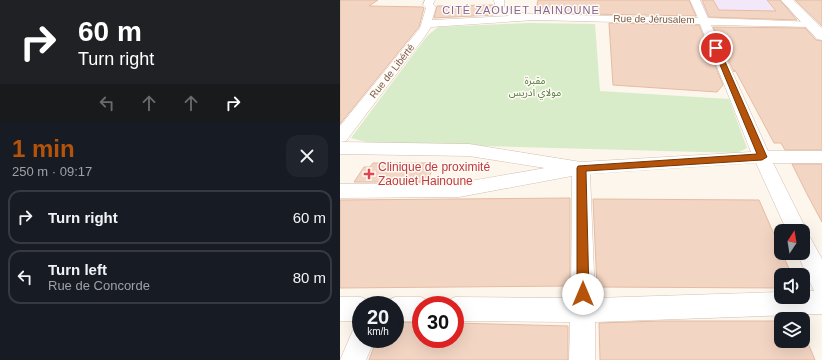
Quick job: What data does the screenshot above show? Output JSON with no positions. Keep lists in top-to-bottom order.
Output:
{
  "streets": {
    "street": ["Rue de Jérusalem", "Rue de Libérté"]
  },
  "crossings": [
    ["Rue de Jérusalem", "Rue de Libérté"]
  ],
  "districts": ["CITÉ ZAOUIET HAINOUNE"],
  "parks": ["مقبرة مولاي ادريس"],
  "places": {
    "health": ["Clinique de proximité Zaouiet Hainoune"]
  },
  "north": "top",
  "page": {
    "turn": ["60 m", "Turn right"],
    "heading": ["1 min", "250 m · 09:17"],
    "list": [
      {
        "name": "Turn right",
        "value": "60 m"
      },
      {
        "name": "Turn left",
        "note": "Rue de Concorde",
        "value": "80 m"
      }
    ],
    "speed": "20 km/h",
    "limit": "30"
  }
}
